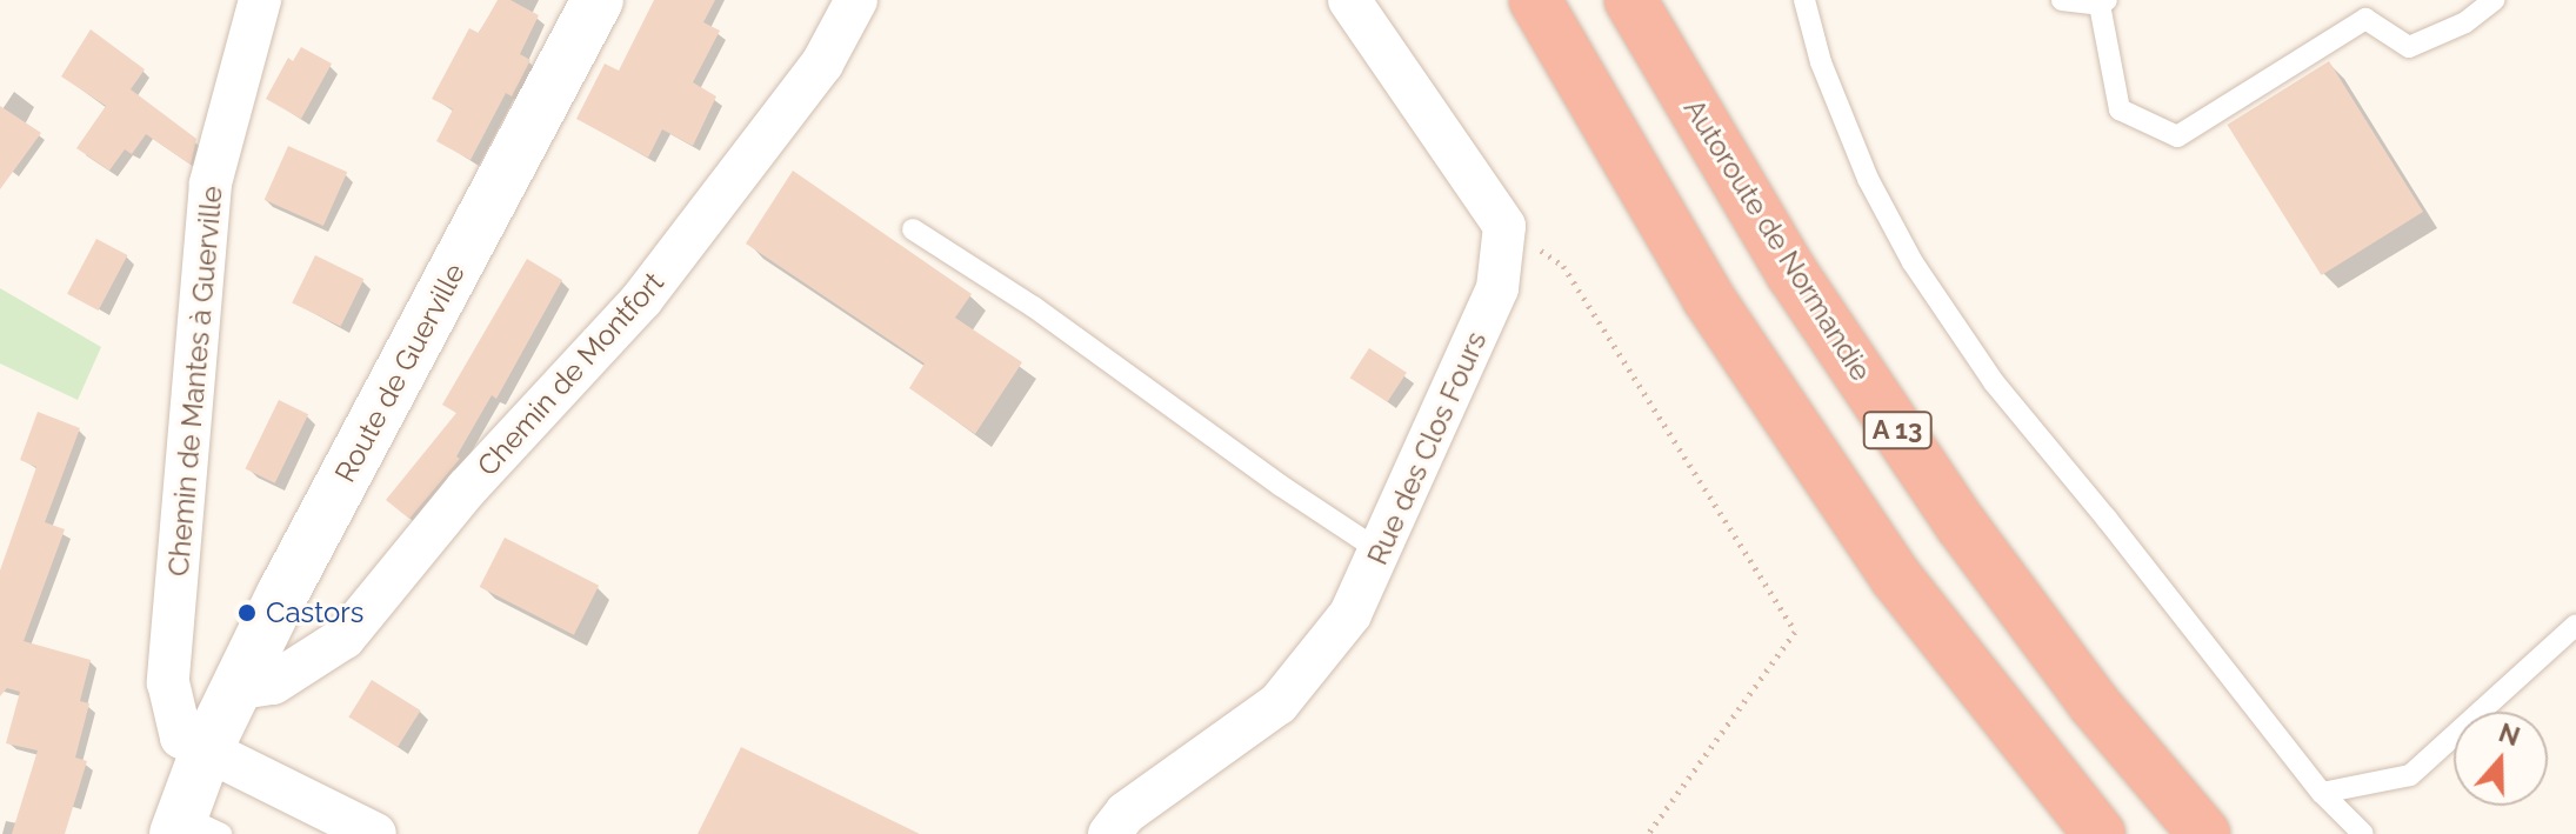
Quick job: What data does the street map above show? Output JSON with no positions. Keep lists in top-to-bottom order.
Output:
{
  "streets": {
    "highway": ["Autoroute de Normandie", "A 13"],
    "street": [
      "Route de Guerville",
      "Chemin de Montfort",
      "Chemin de Mantes à Guerville",
      "Rue des Clos Fours"
    ]
  },
  "crossings": [
    ["Route de Guerville", "Chemin de Montfort"],
    ["Route de Guerville", "Chemin de Mantes à Guerville"]
  ],
  "places": ["Castors"],
  "north": "top"
}
